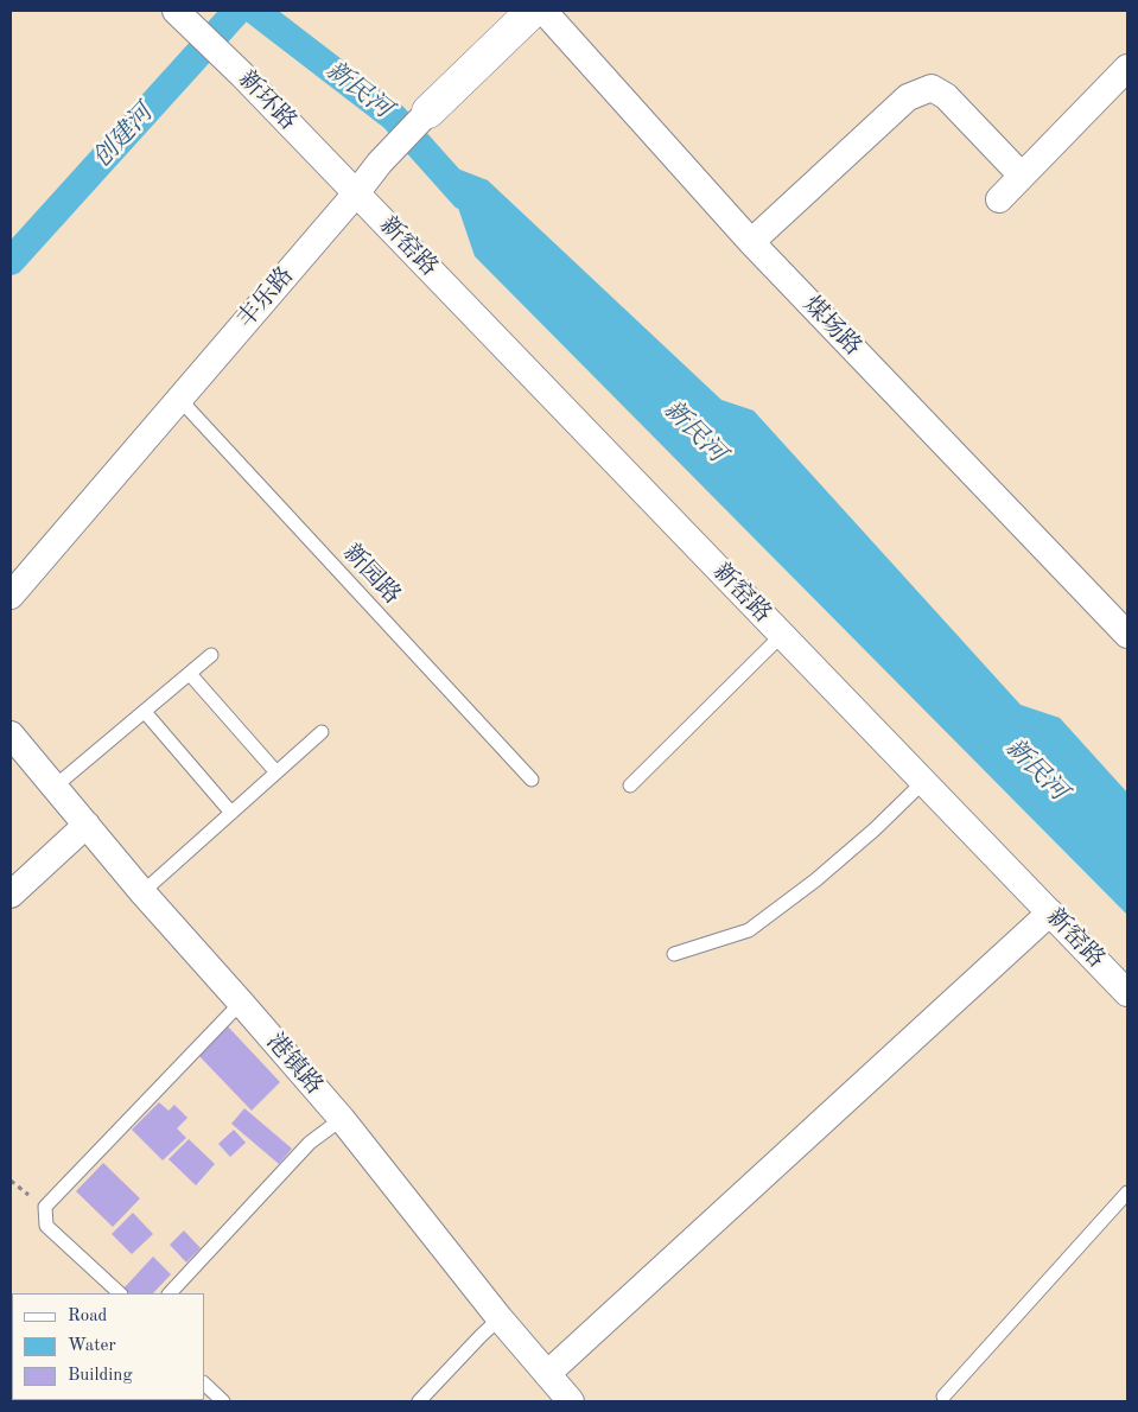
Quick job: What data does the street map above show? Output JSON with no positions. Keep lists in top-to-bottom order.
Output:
{
  "streets": {
    "street": [
      "新环路",
      "新窑路",
      "丰乐路",
      "煤场路",
      "港镇路"
    ],
    "lane": ["新园路"]
  },
  "crossings": [
    ["新环路", "新窑路"],
    ["新环路", "丰乐路"],
    ["新窑路", "丰乐路"],
    ["丰乐路", "新园路"]
  ],
  "water": ["新民河", "创建河"],
  "legend": ["Road", "Water", "Building"]
}
